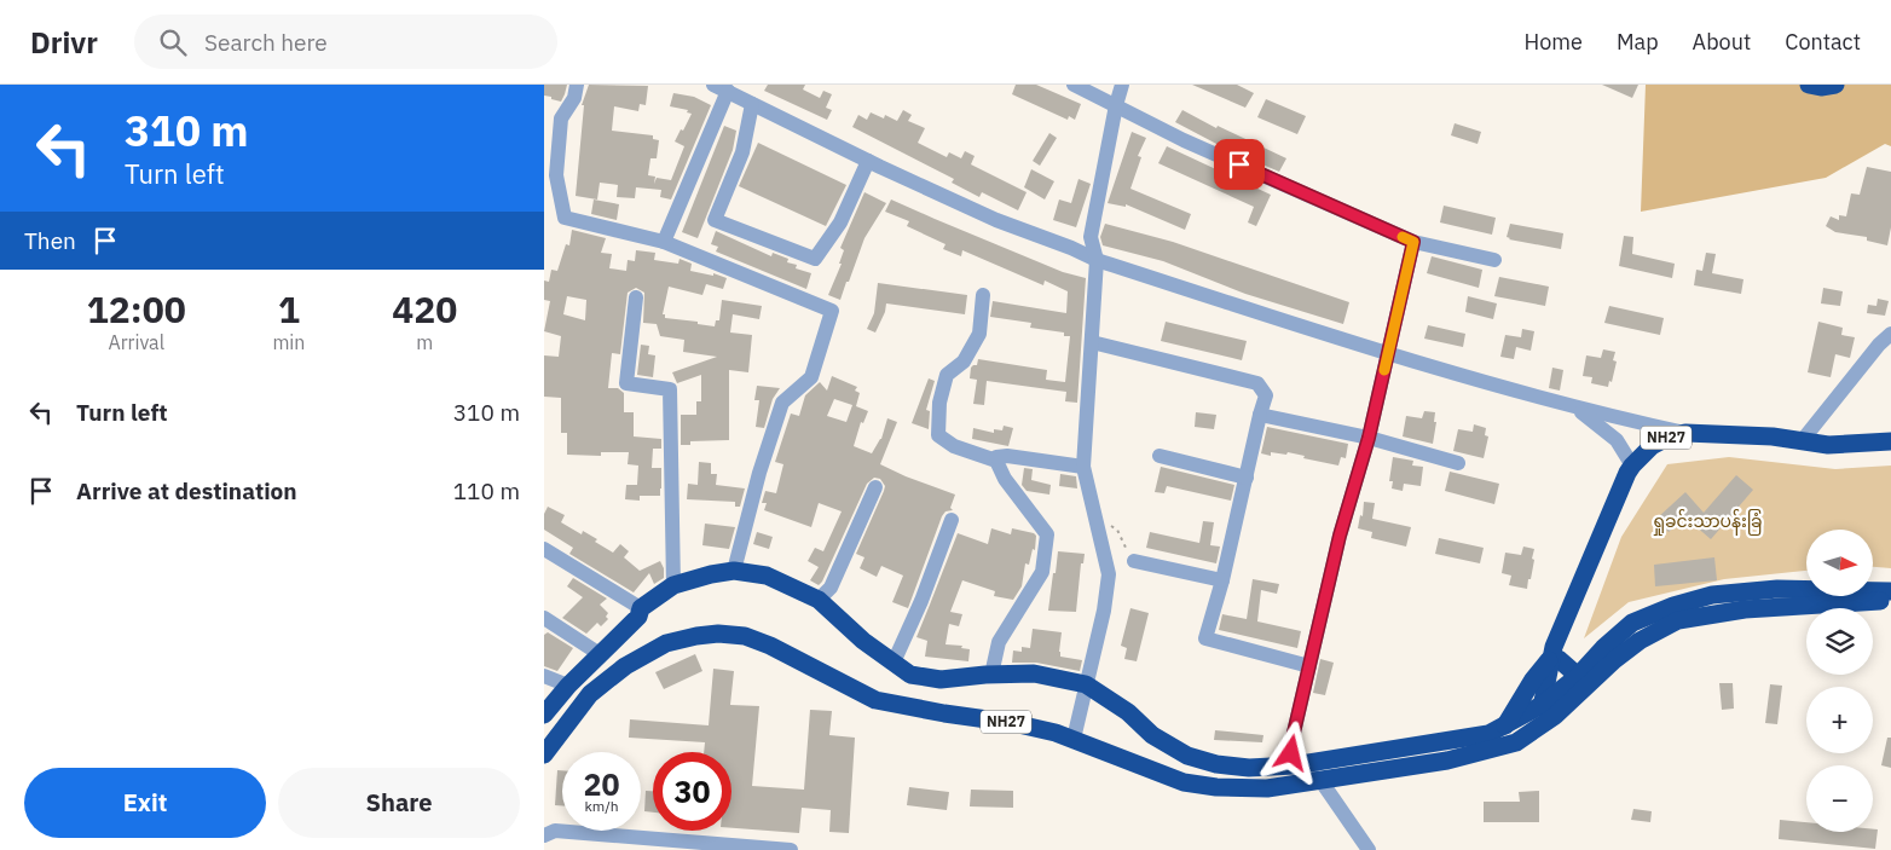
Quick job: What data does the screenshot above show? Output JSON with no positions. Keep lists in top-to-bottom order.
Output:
{
  "streets": {
    "highway": ["NH27"]
  },
  "parks": ["ရှုခင်းသာပန်းခြံ"],
  "north": "right",
  "page": {
    "header": "Drivr",
    "search": "Search here",
    "nav": [
      "Home",
      "Map",
      "About",
      "Contact"
    ],
    "turn": ["310 m", "Turn left"],
    "then": "Then",
    "eta": [
      "12:00",
      "Arrival",
      "1",
      "min",
      "420",
      "m"
    ],
    "list": [
      {
        "name": "Turn left",
        "value": "310 m"
      },
      {
        "name": "Arrive at destination",
        "value": "110 m"
      }
    ],
    "map_buttons": ["+", "−"],
    "speed": "20 km/h",
    "limit": "30",
    "buttons": ["Exit", "Share"]
  }
}
